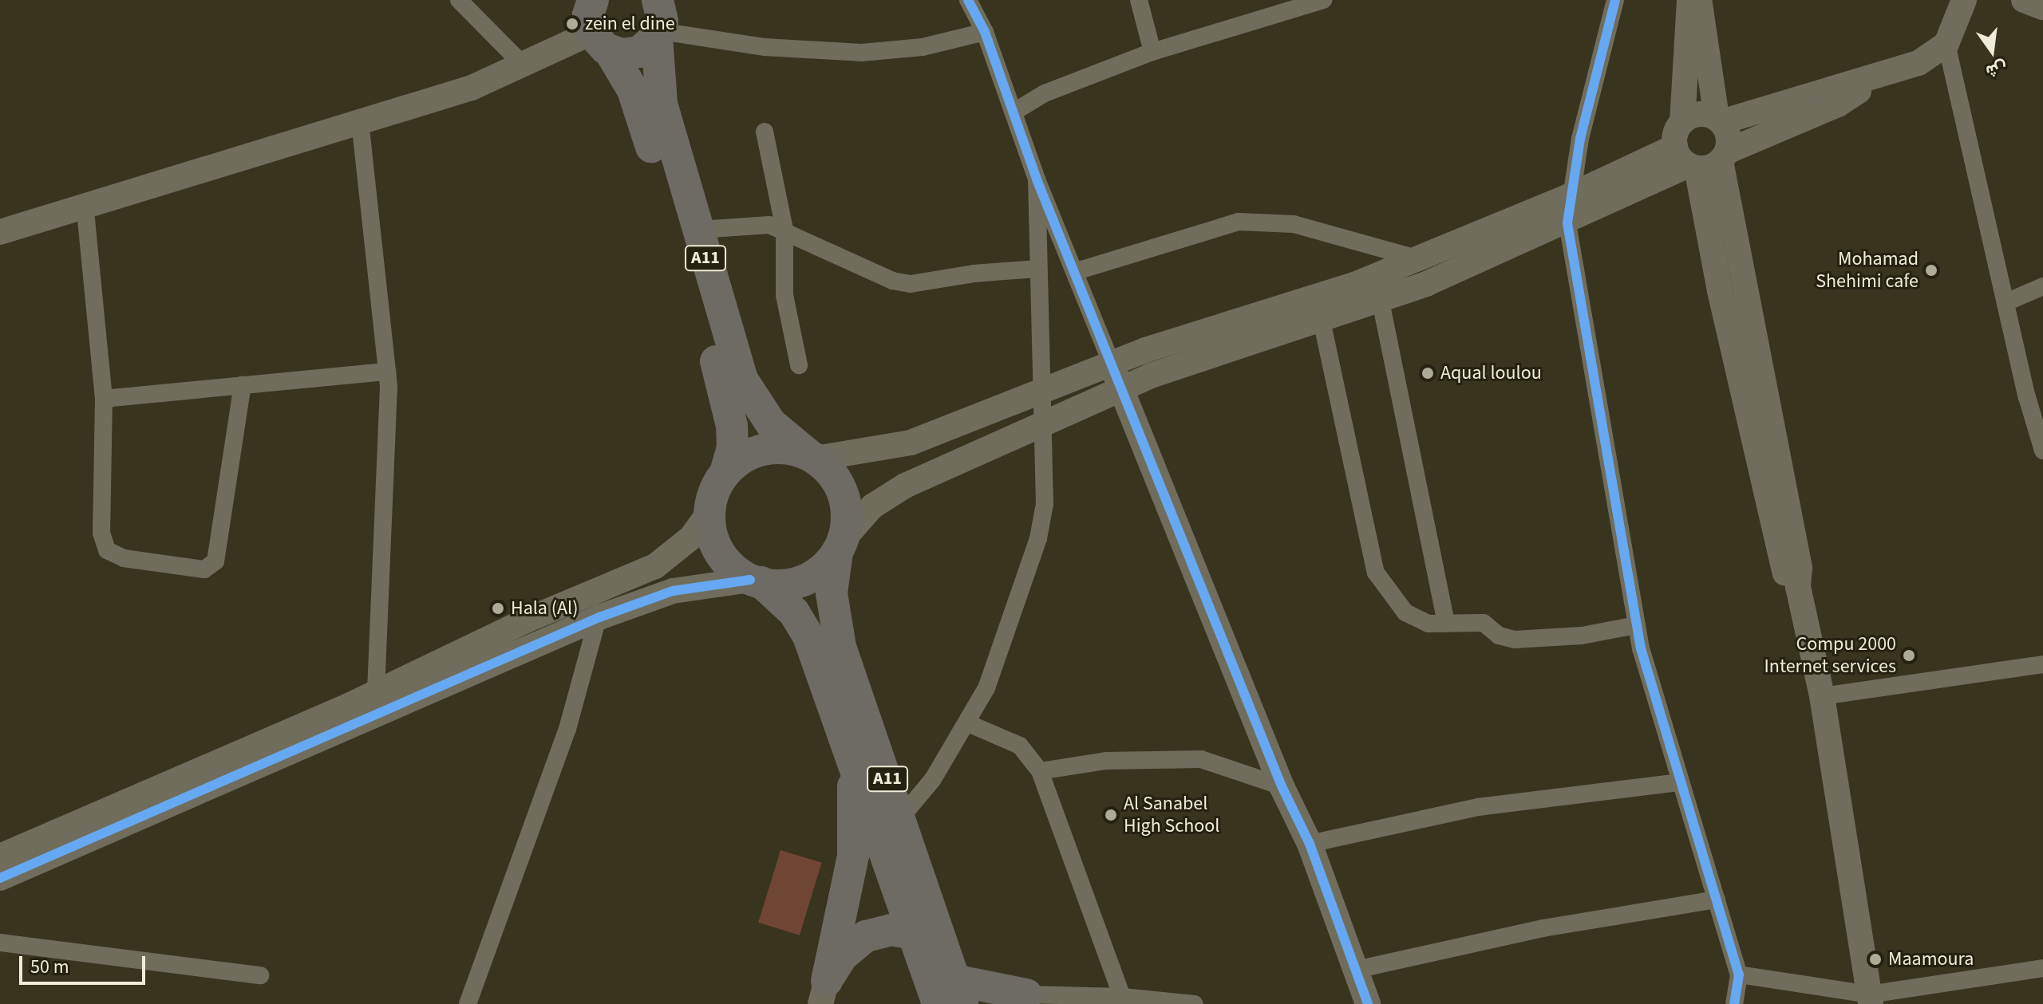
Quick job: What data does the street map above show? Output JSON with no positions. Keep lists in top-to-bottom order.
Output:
{
  "streets": {
    "highway": ["A11"]
  },
  "places": [
    "zein el dine",
    "Mohamad Shehimi cafe",
    "Aqual loulou",
    "Hala (Al)",
    "Compu 2000 Internet services",
    "Al Sanabel High School",
    "Maamoura"
  ],
  "scale_bar": "50 m",
  "north": "bottom"
}
